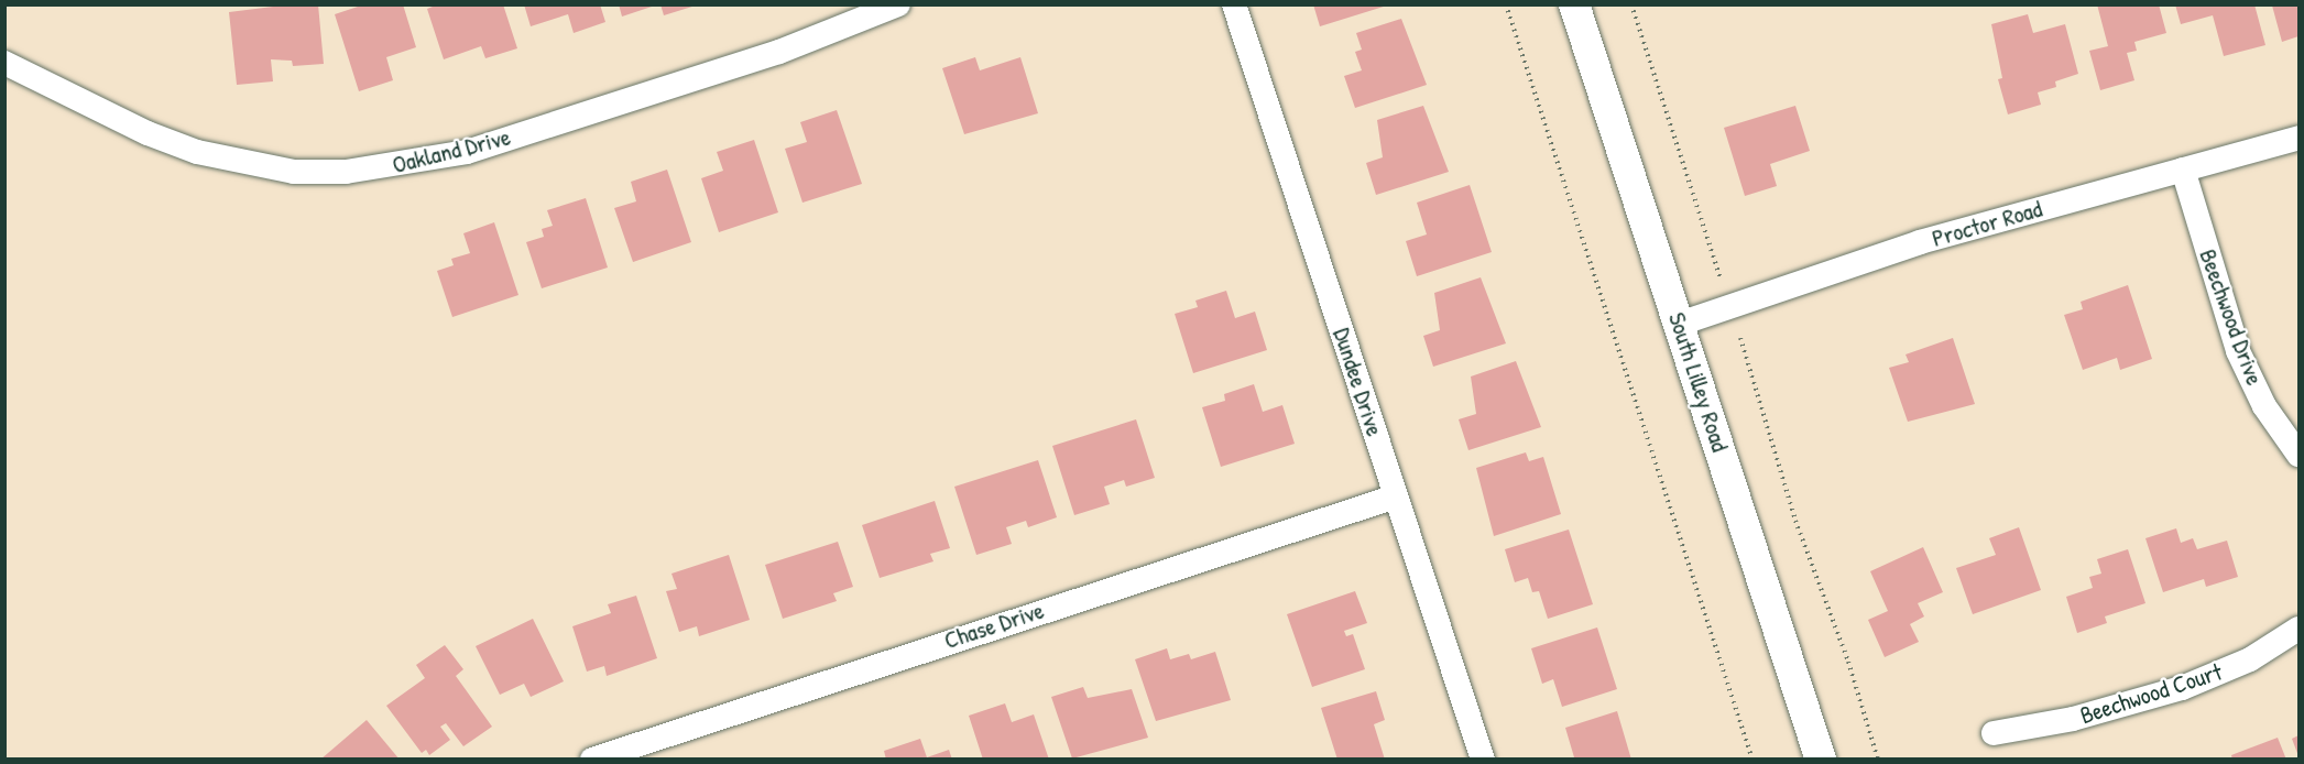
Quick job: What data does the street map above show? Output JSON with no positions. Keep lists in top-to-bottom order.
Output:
{
  "streets": {
    "street": [
      "Oakland Drive",
      "Proctor Road",
      "Beechwood Drive",
      "Dundee Drive",
      "South Lilley Road",
      "Chase Drive",
      "Beechwood Court"
    ]
  },
  "crossings": [
    ["Proctor Road", "Beechwood Drive"],
    ["Proctor Road", "South Lilley Road"],
    ["Dundee Drive", "Chase Drive"]
  ]
}
